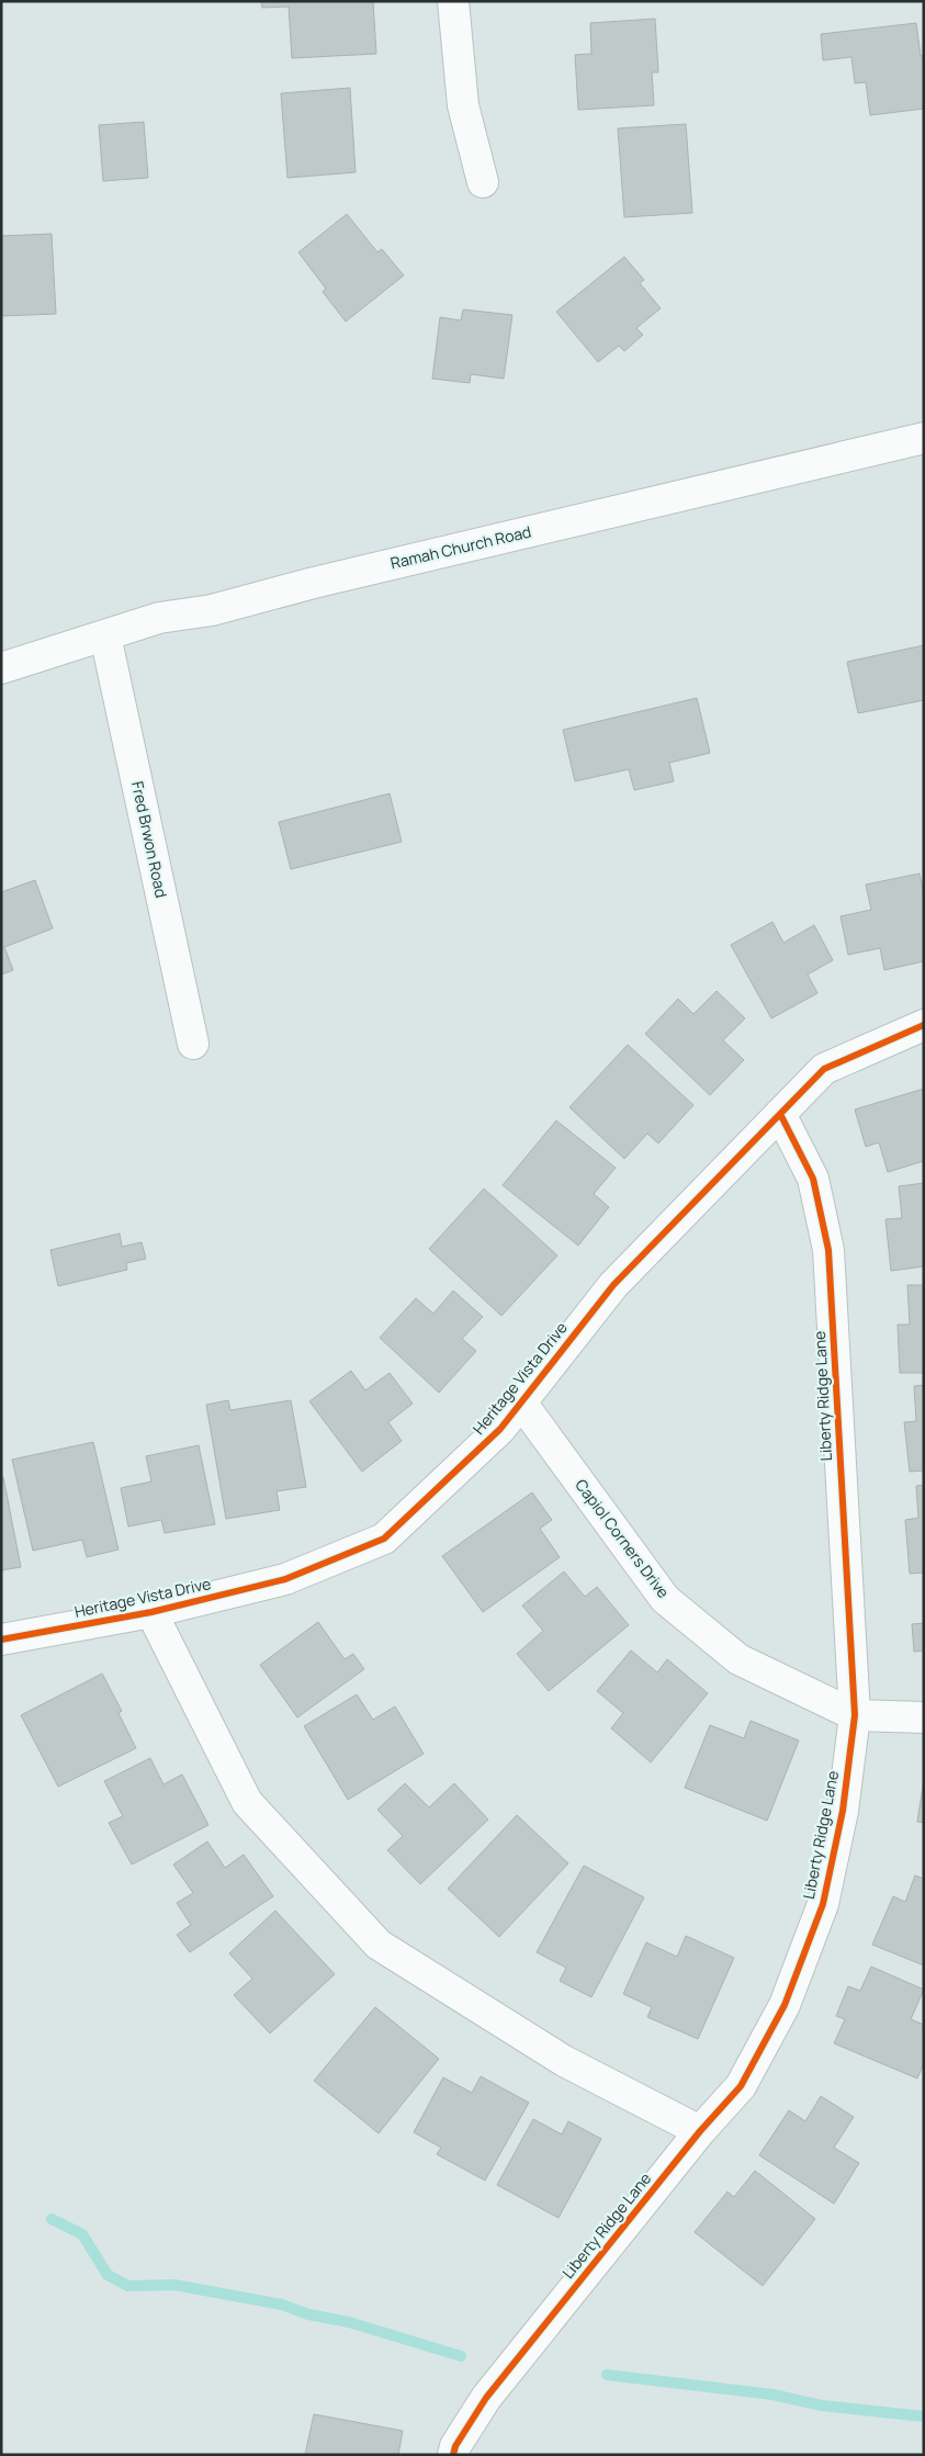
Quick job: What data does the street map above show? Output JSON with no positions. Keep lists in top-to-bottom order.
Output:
{
  "streets": {
    "street": [
      "Ramah Church Road",
      "Fred Brwon Road",
      "Heritage Vista Drive",
      "Liberty Ridge Lane",
      "Capiol Corners Drive"
    ]
  },
  "crossings": [
    ["Ramah Church Road", "Fred Brwon Road"],
    ["Heritage Vista Drive", "Liberty Ridge Lane"],
    ["Heritage Vista Drive", "Capiol Corners Drive"],
    ["Liberty Ridge Lane", "Capiol Corners Drive"]
  ]
}
